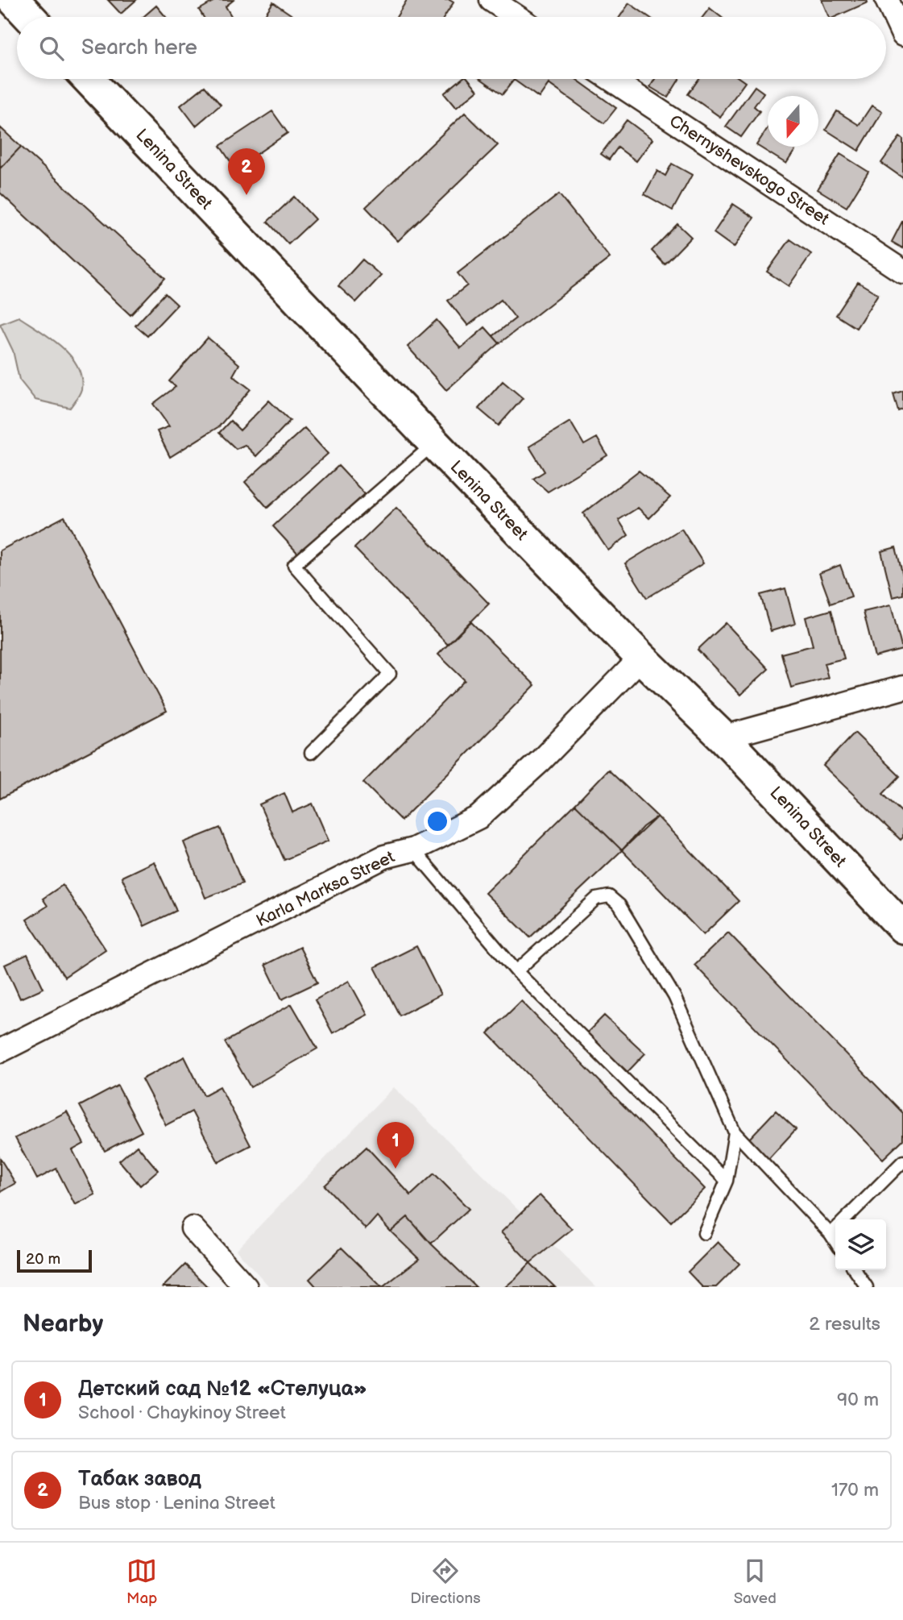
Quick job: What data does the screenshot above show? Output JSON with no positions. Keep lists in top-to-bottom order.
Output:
{
  "streets": {
    "street": ["Lenina Street", "Chernyshevskogo Street", "Karla Marksa Street"]
  },
  "crossings": [
    ["Lenina Street", "Karla Marksa Street"]
  ],
  "scale_bar": "20 m",
  "north": "bottom",
  "page": {
    "search": "Search here",
    "pins": ["2", "1"],
    "scale": "20 m",
    "heading": ["Nearby", "2 results"],
    "list": [
      {
        "mark": "1",
        "name": "Детский сад №12 «Стелуца»",
        "note": "School · Chaykinoy Street",
        "value": "90 m"
      },
      {
        "mark": "2",
        "name": "Табак завод",
        "note": "Bus stop · Lenina Street",
        "value": "170 m"
      }
    ],
    "nav": ["Map", "Directions", "Saved"]
  }
}
